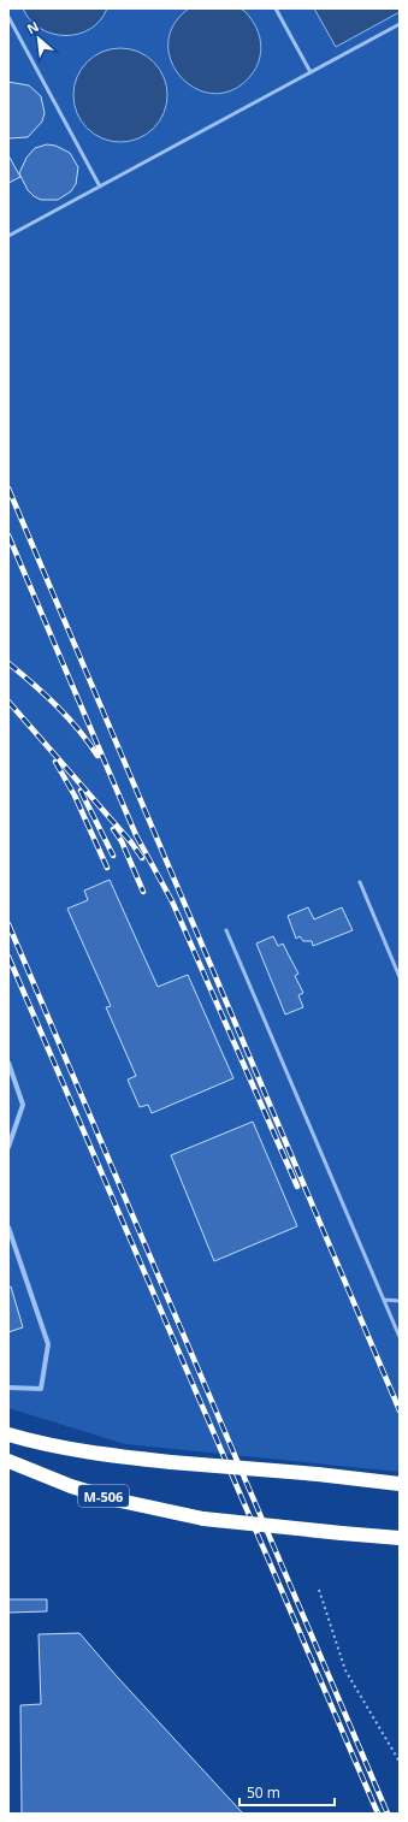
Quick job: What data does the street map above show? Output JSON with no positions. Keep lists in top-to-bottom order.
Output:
{
  "streets": {
    "highway": ["M-506"]
  },
  "scale_bar": "50 m",
  "north": "top left"
}
